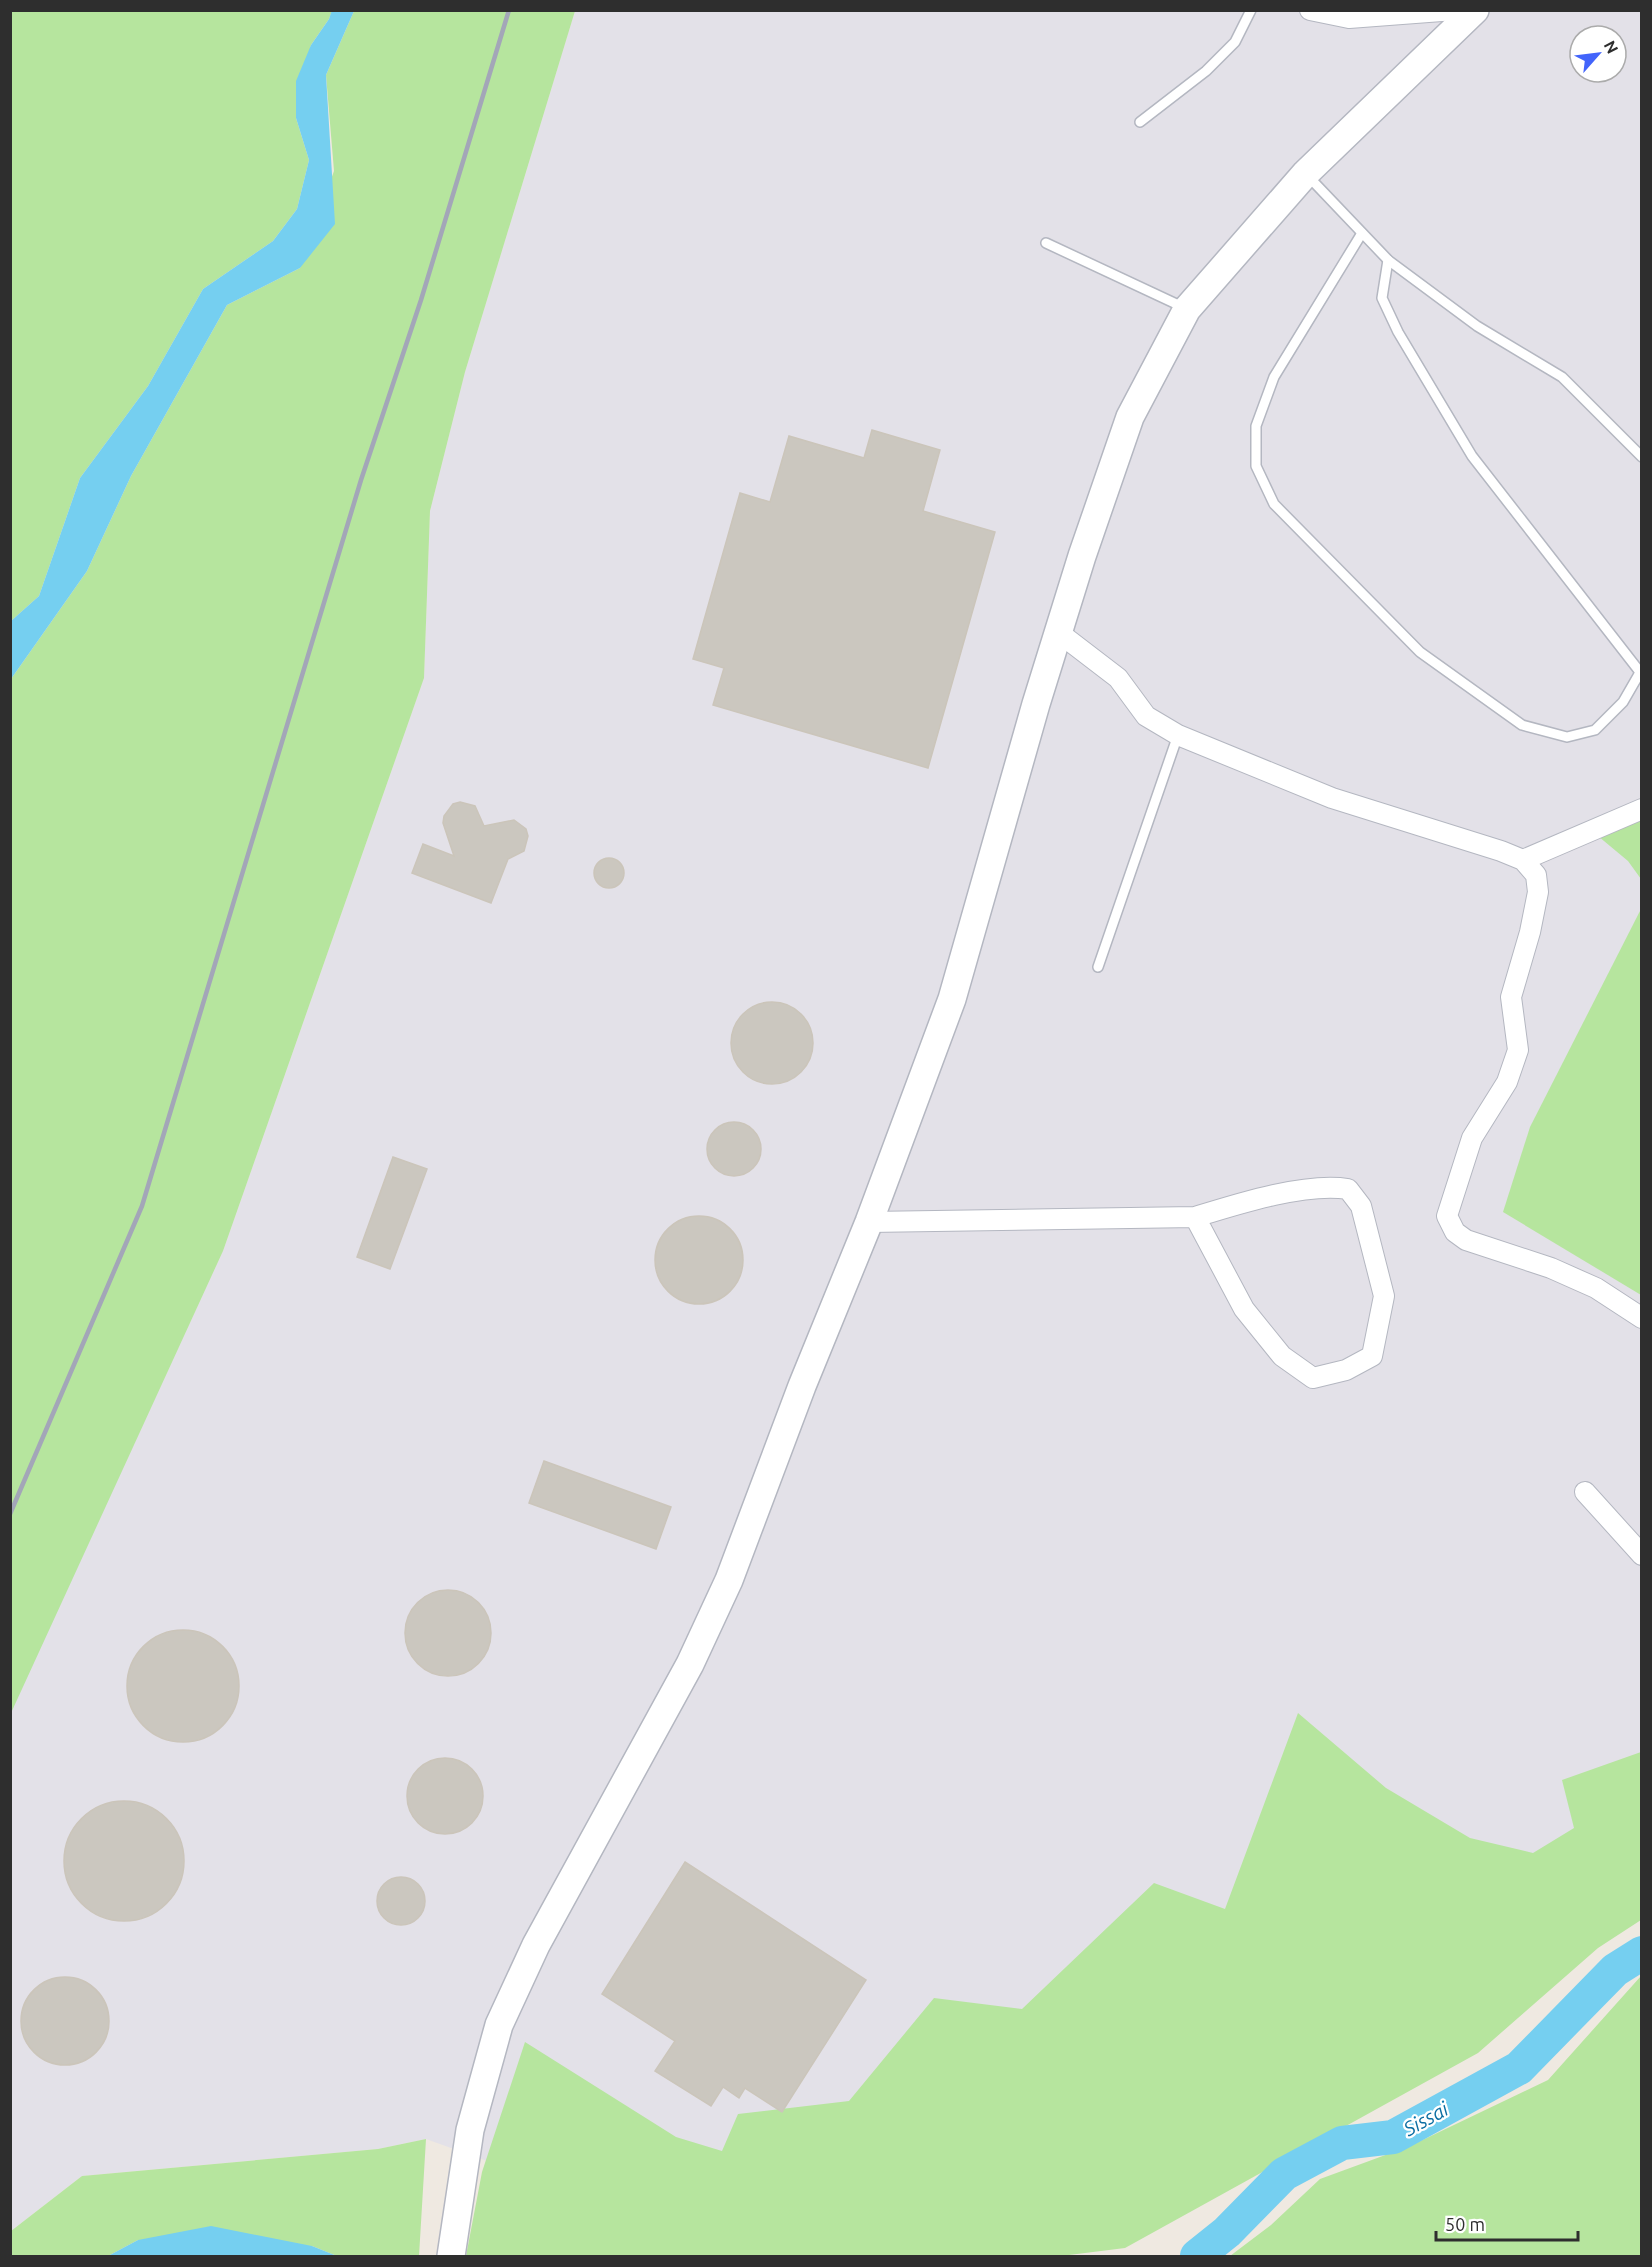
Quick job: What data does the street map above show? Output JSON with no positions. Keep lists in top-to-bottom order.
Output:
{
  "water": ["Sissai"],
  "scale_bar": "50 m",
  "north": "top right"
}
